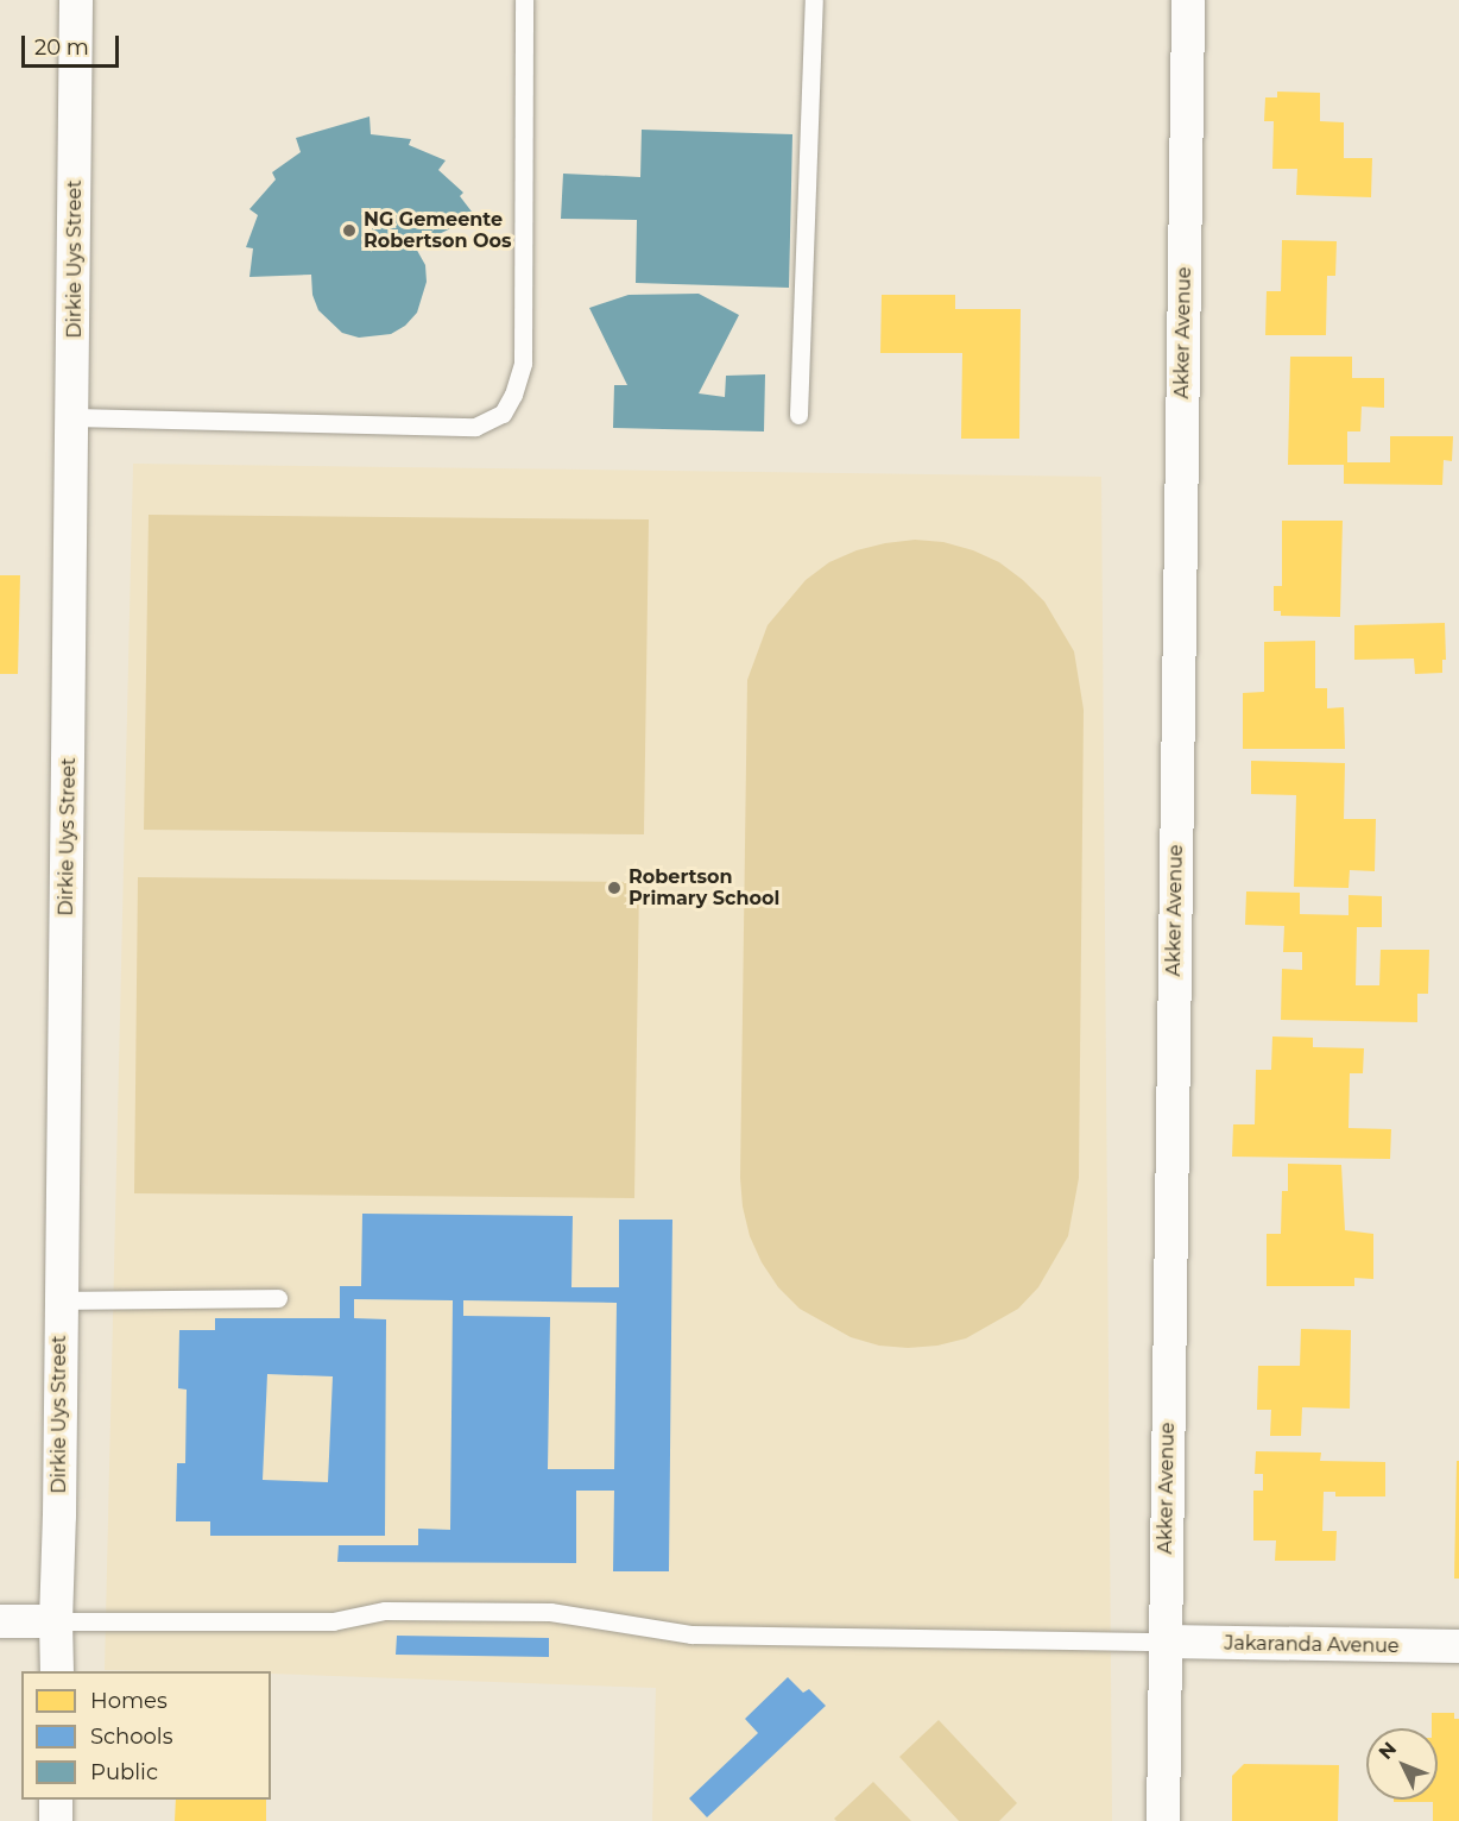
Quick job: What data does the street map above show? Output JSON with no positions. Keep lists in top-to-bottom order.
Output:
{
  "streets": {
    "street": ["Dirkie Uys Street", "Akker Avenue", "Jakaranda Avenue"]
  },
  "crossings": [
    ["Akker Avenue", "Jakaranda Avenue"]
  ],
  "places": ["NG Gemeente Robertson Oos", "Robertson Primary School"],
  "legend": ["Homes", "Schools", "Public"],
  "scale_bar": "20 m",
  "north": "top left"
}
